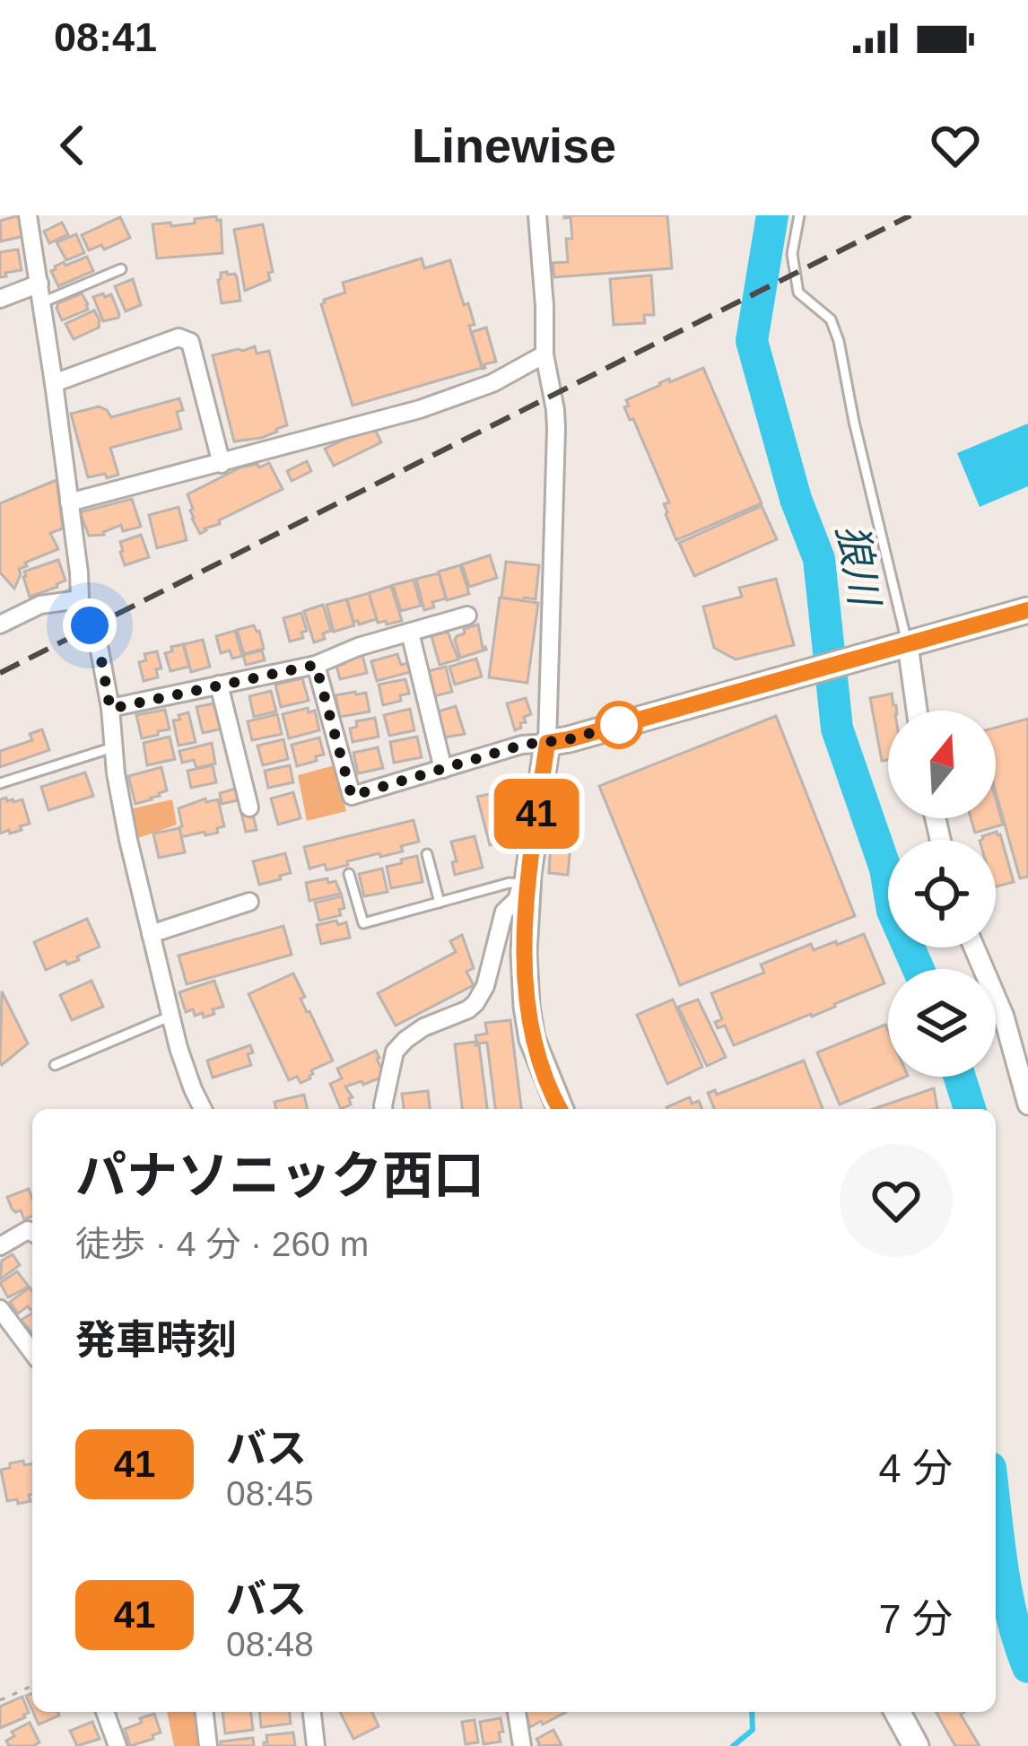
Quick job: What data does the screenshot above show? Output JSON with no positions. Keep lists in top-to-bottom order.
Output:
{
  "water": ["狼川"],
  "lines": ["bus line 41"],
  "north": "top",
  "page": {
    "status": "08:41",
    "header": "Linewise",
    "on_map": "41",
    "heading": [
      ["パナソニック西口", "徒歩 · 4 分 · 260 m"],
      "発車時刻"
    ],
    "list": [
      {
        "mark": "41",
        "name": "バス",
        "note": "08:45",
        "value": "4 分"
      },
      {
        "mark": "41",
        "name": "バス",
        "note": "08:48",
        "value": "7 分"
      }
    ]
  }
}
